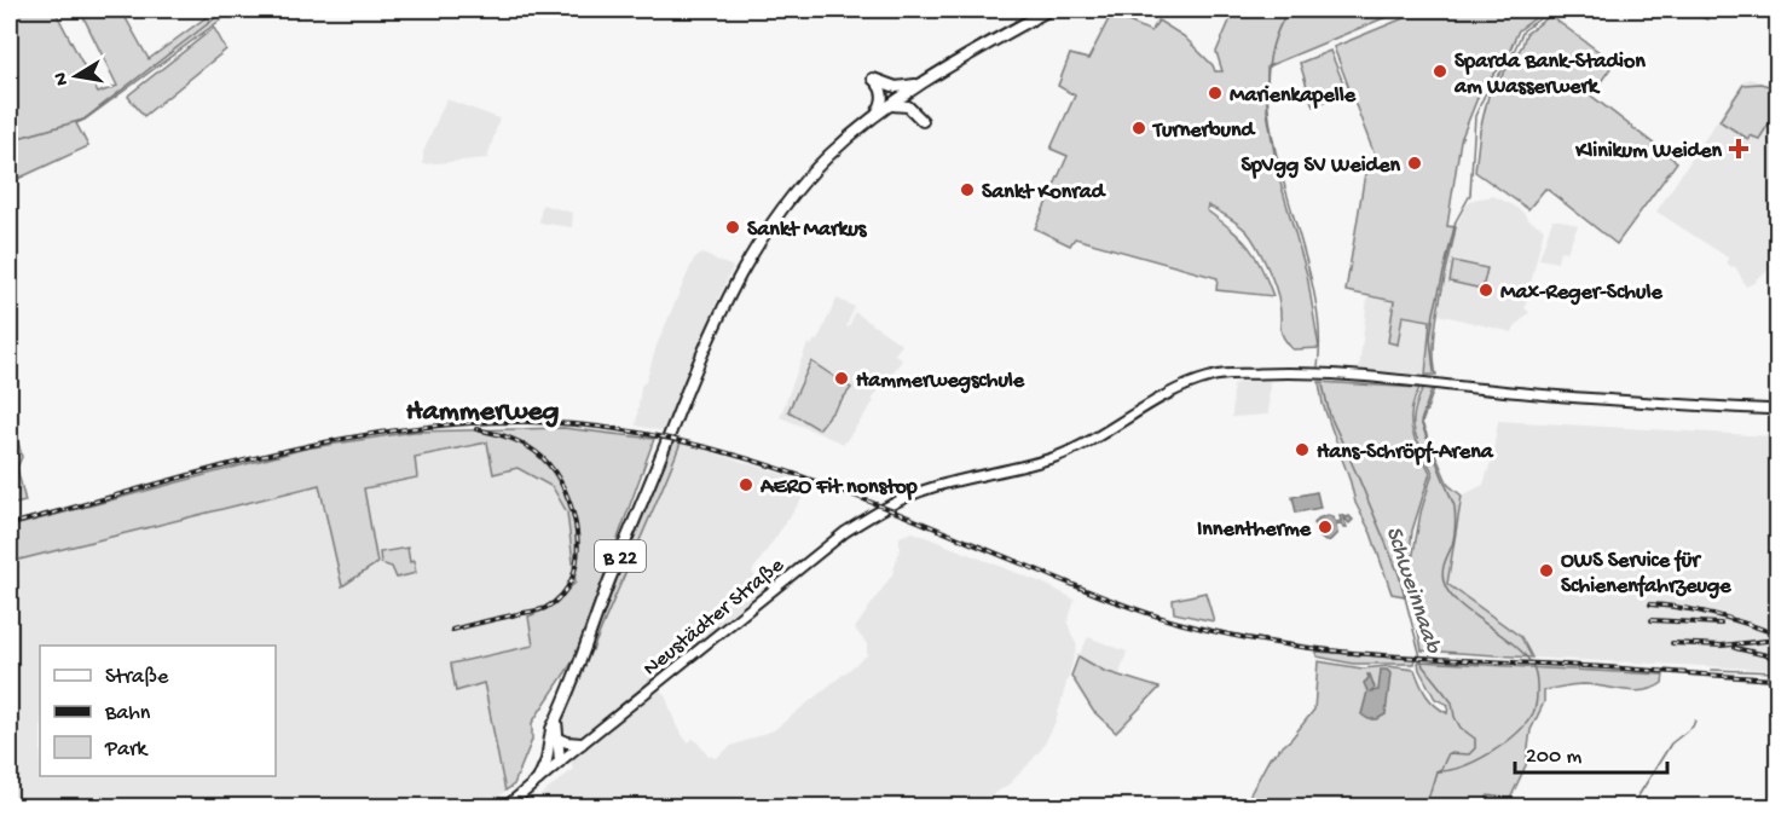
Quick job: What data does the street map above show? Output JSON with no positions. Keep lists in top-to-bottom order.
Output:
{
  "streets": {
    "main road": ["B 22", "Neustädter Straße"]
  },
  "crossings": [
    ["B 22", "Neustädter Straße"]
  ],
  "districts": ["Hammerweg"],
  "water": ["Schweinnaab"],
  "places": {
    "other": [
      "Sparda Bank-Stadion am Wasserwerk",
      "Marienkapelle",
      "Turnerbund",
      "SpVgg SV Weiden",
      "Sankt Konrad",
      "Sankt Markus",
      "Max-Reger-Schule",
      "Hammerwegschule",
      "Hans-Schröpf-Arena",
      "AERO Fit nonstop",
      "Innentherme",
      "OWS Service für Schienenfahrzeuge"
    ],
    "health": ["Klinikum Weiden"]
  },
  "legend": ["Straße", "Bahn", "Park"],
  "scale_bar": "200 m",
  "north": "left"
}
